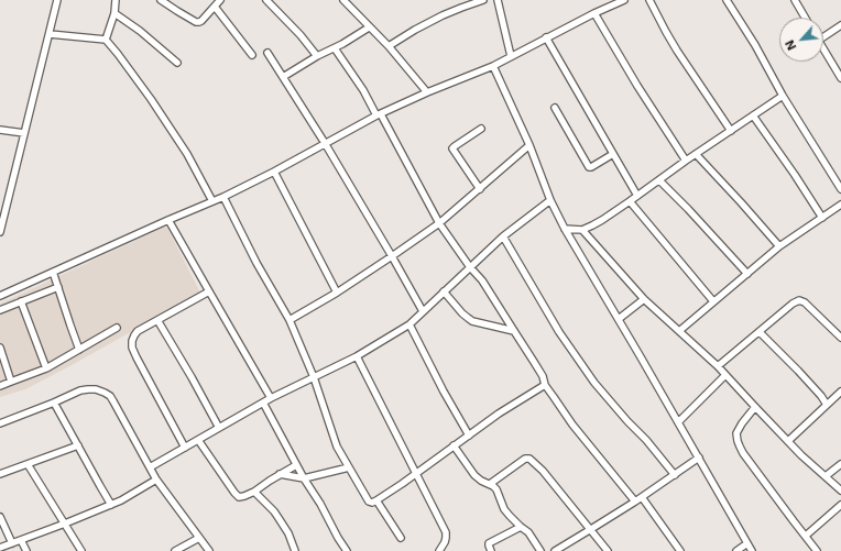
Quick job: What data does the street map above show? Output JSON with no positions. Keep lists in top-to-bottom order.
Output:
{
  "north": "bottom left"
}
